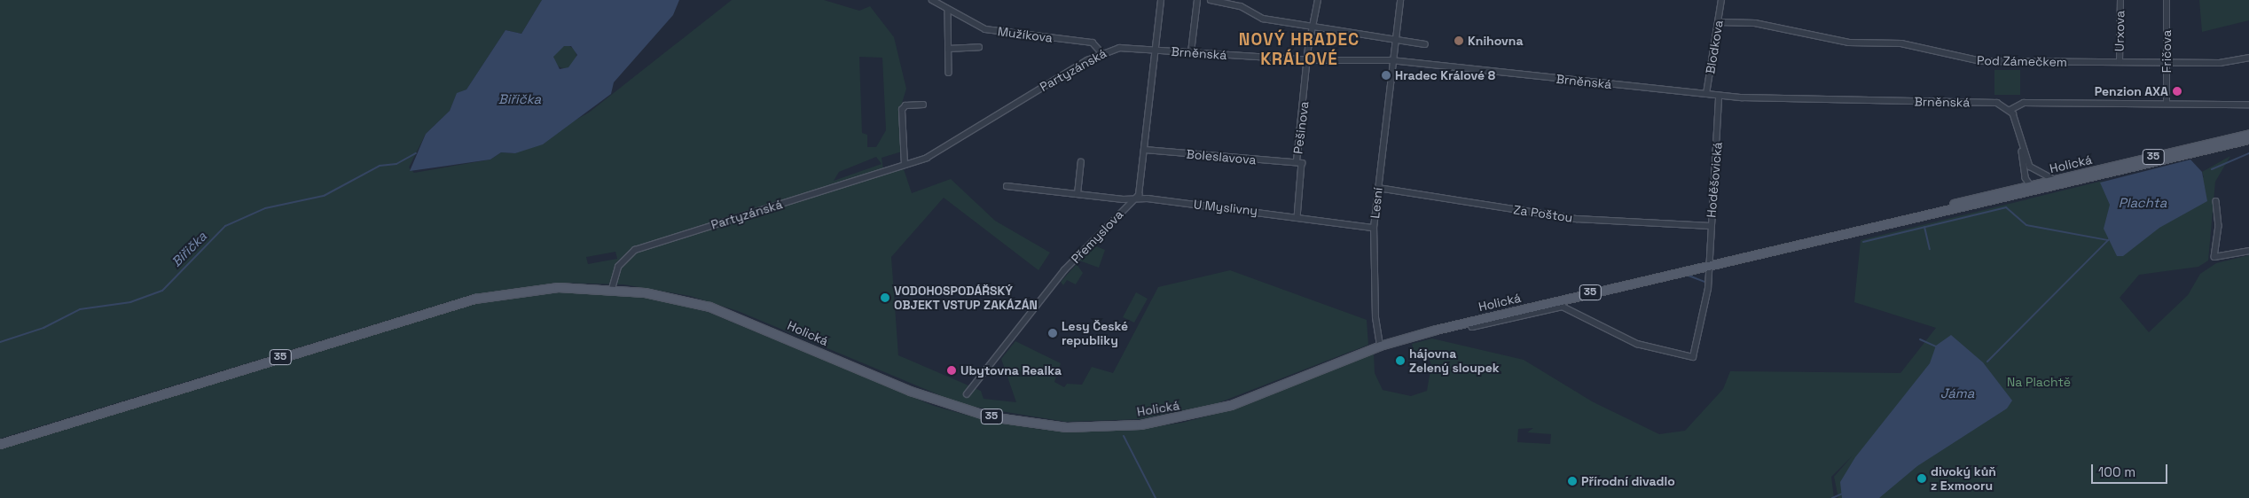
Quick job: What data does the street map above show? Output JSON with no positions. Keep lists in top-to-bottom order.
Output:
{
  "streets": {
    "main road": ["35", "Holická"],
    "street": [
      "Urxova",
      "Mužíkova",
      "Blodkova",
      "Fričova",
      "Brněnská",
      "Pod Zámečkem",
      "Partyzánská",
      "Pešinova",
      "Boleslavova",
      "Hoděšovická",
      "Lesní",
      "U Myslivny",
      "Za Poštou",
      "Přemyslova"
    ]
  },
  "crossings": [
    ["Urxova", "Pod Zámečkem"],
    ["Mužíkova", "Partyzánská"],
    ["Blodkova", "Brněnská"],
    ["Blodkova", "Pod Zámečkem"],
    ["Fričova", "Pod Zámečkem"],
    ["Brněnská", "Partyzánská"],
    ["Brněnská", "Pešinova"],
    ["Brněnská", "Hoděšovická"],
    ["Brněnská", "Lesní"],
    ["Brněnská", "Přemyslova"],
    ["Partyzánská", "35"],
    ["Partyzánská", "Holická"],
    ["Partyzánská", "Přemyslova"],
    ["Pešinova", "Boleslavova"],
    ["Pešinova", "U Myslivny"],
    ["Boleslavova", "Přemyslova"],
    ["35", "Holická"],
    ["Holická", "Hoděšovická"],
    ["Holická", "Lesní"],
    ["Hoděšovická", "Za Poštou"],
    ["Lesní", "U Myslivny"],
    ["Lesní", "Za Poštou"],
    ["U Myslivny", "Přemyslova"]
  ],
  "districts": ["NOVÝ HRADEC KRÁLOVÉ"],
  "water": ["Biřička", "Plachta", "Jáma"],
  "parks": ["Na Plachtě"],
  "places": [
    "Knihovna",
    "Hradec Králové 8",
    "Penzion AXA",
    "VODOHOSPODÁŘSKÝ OBJEKT VSTUP ZAKÁZÁN",
    "Lesy České republiky",
    "hájovna Zelený sloupek",
    "Ubytovna Realka",
    "divoký kůň z Exmooru",
    "Přírodní divadlo"
  ],
  "scale_bar": "100 m"
}
